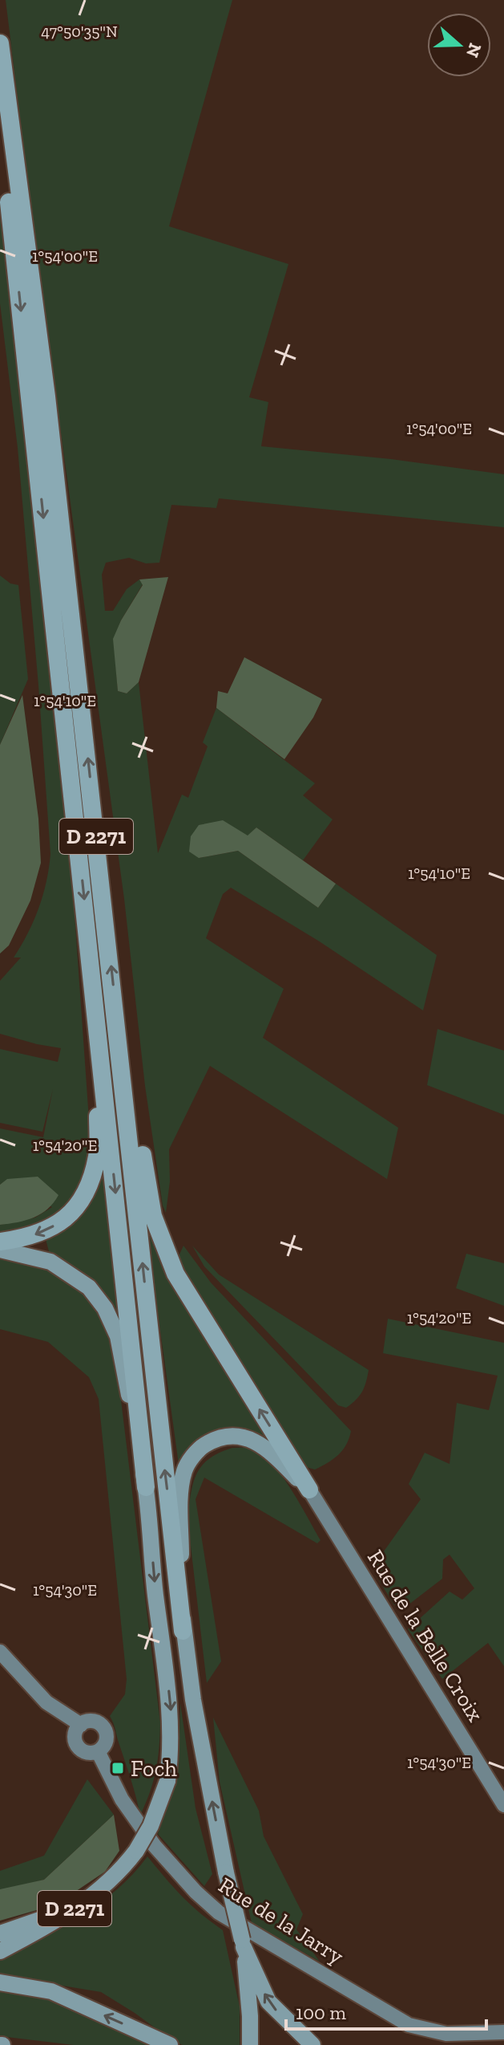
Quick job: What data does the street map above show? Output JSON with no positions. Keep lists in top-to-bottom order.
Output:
{
  "streets": {
    "highway": ["D 2271"],
    "main road": ["Rue de la Belle Croix", "Rue de la Jarry"]
  },
  "places": {
    "transit": ["Foch"]
  },
  "scale_bar": "100 m",
  "north": "right",
  "coordinates": [
    "47°50'35\"N",
    "1°54'00\"E",
    "1°54'10\"E",
    "1°54'20\"E",
    "1°54'30\"E"
  ]
}
